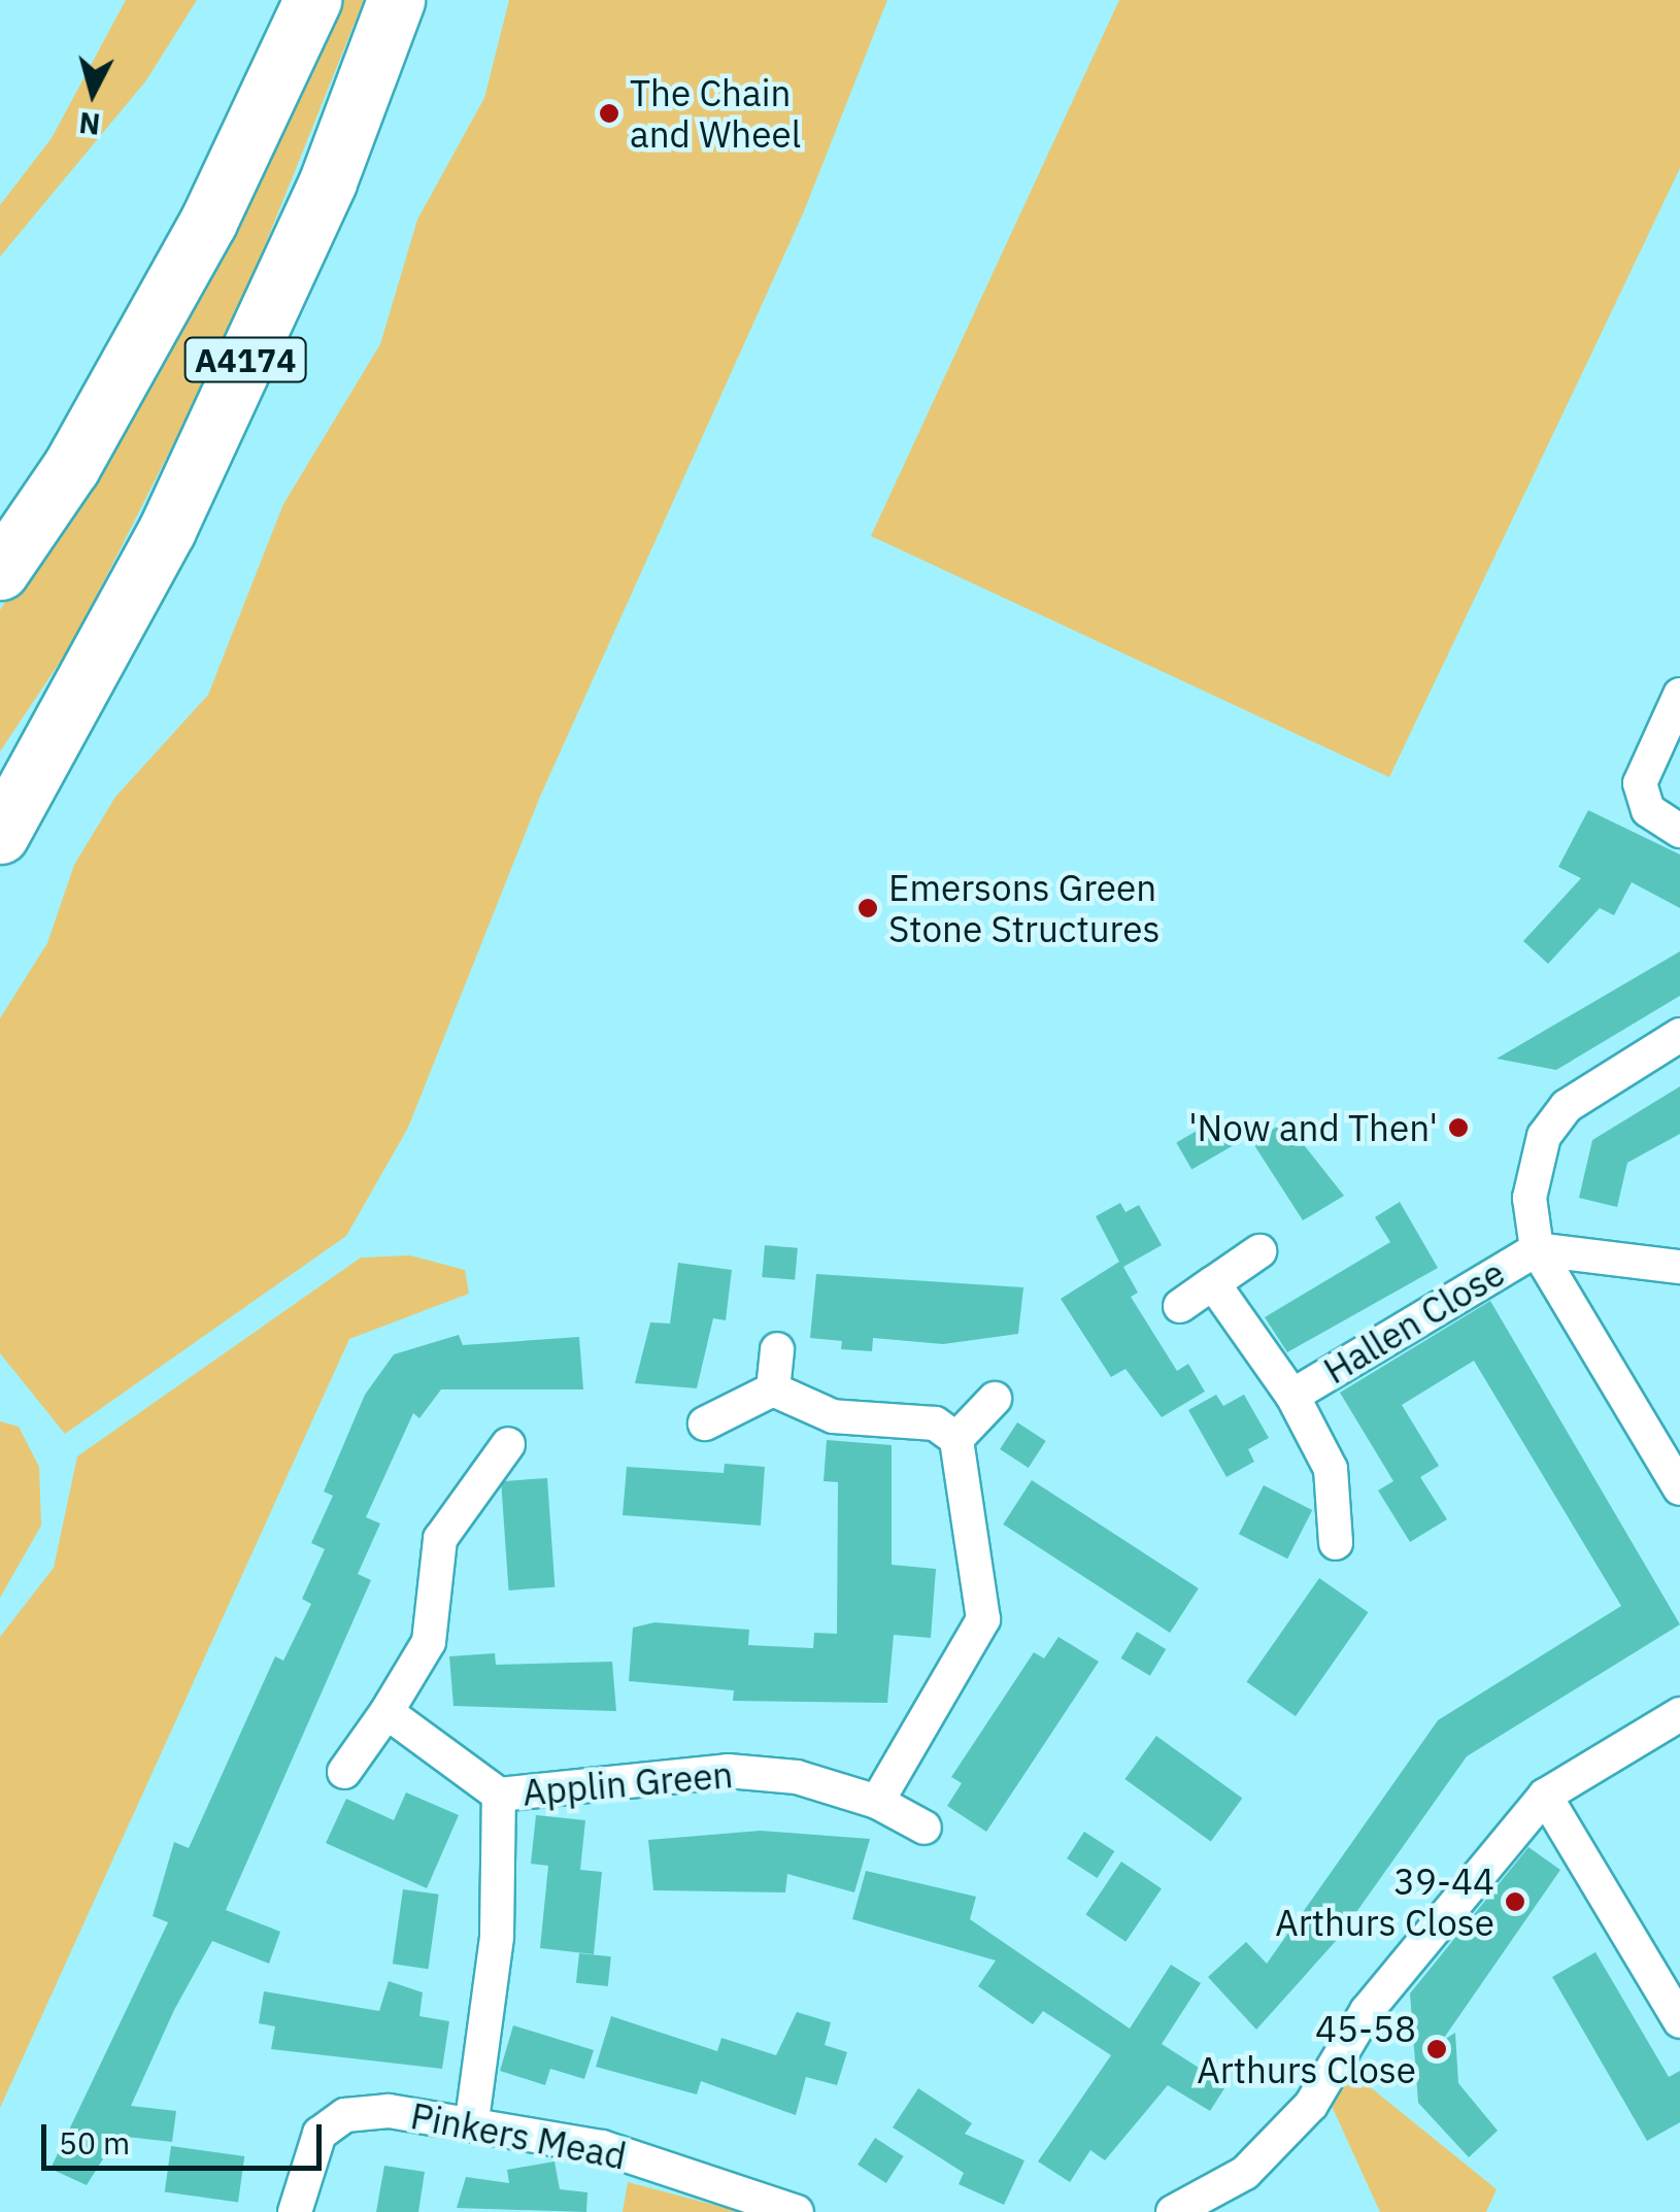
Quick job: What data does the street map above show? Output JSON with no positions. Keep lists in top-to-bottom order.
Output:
{
  "streets": {
    "highway": ["A4174"],
    "street": ["Hallen Close", "Applin Green", "Pinkers Mead"]
  },
  "crossings": [
    ["Applin Green", "Pinkers Mead"]
  ],
  "places": [
    "The Chain and Wheel",
    "Emersons Green Stone Structures",
    "'Now and Then'",
    "39-44 Arthurs Close",
    "45-58 Arthurs Close"
  ],
  "scale_bar": "50 m",
  "north": "bottom"
}
